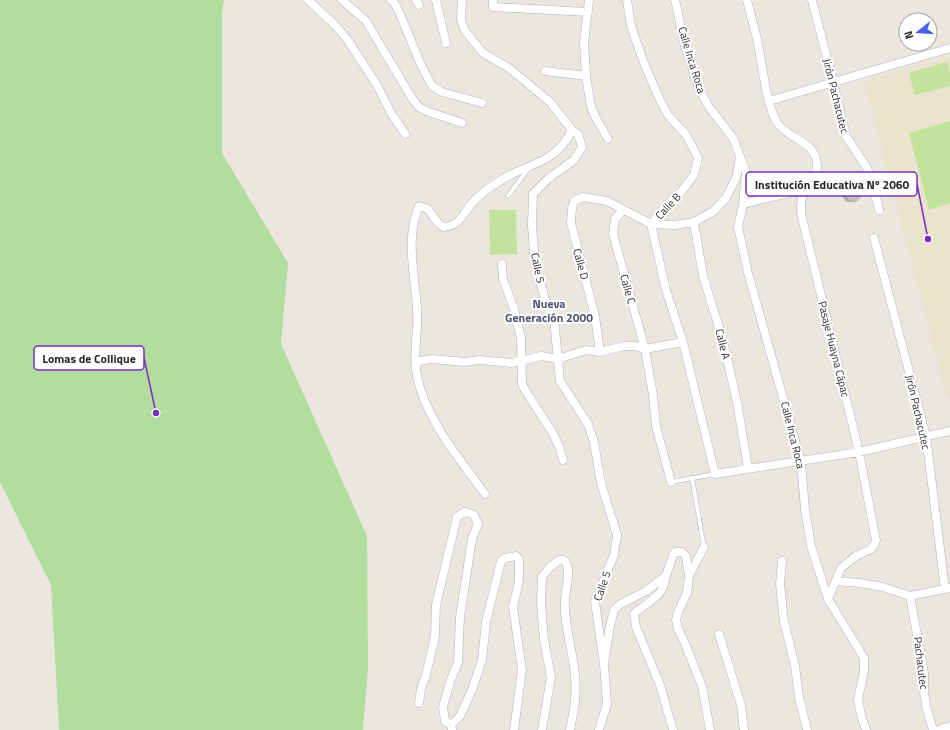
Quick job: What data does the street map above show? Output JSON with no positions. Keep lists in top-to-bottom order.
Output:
{
  "streets": {
    "street": [
      "Calle Inca Roca",
      "Jirón Pachacutec",
      "Calle B",
      "Calle D",
      "Calle 5",
      "Calle C",
      "Calle A",
      "Pasaje Huayna Cápac",
      "Pachacutec"
    ]
  },
  "crossings": [
    ["Calle Inca Roca", "Pasaje Huayna Cápac"],
    ["Calle D", "Calle C"]
  ],
  "districts": ["Nueva Generación 2000"],
  "places": ["Institución Educativa Nº 2060", "Lomas de Collique"],
  "north": "left"
}
